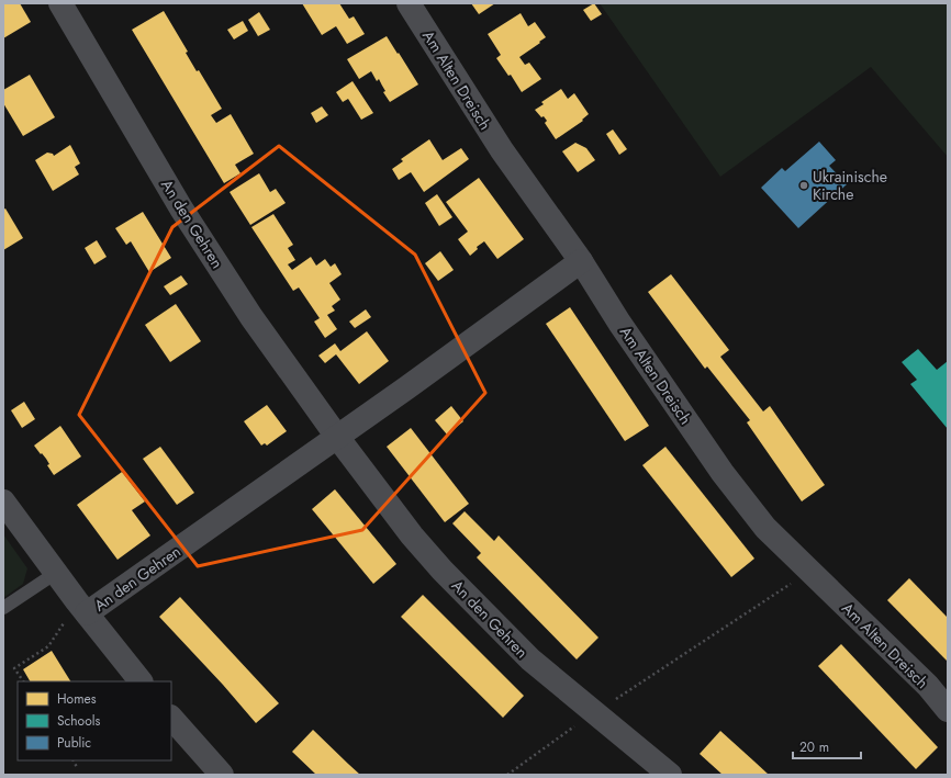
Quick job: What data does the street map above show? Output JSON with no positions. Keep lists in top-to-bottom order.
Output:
{
  "streets": {
    "street": ["Am Alten Dreisch", "An den Gehren"]
  },
  "crossings": [
    ["Am Alten Dreisch", "An den Gehren"]
  ],
  "places": ["Ukrainische Kirche"],
  "legend": ["Homes", "Schools", "Public"],
  "scale_bar": "20 m"
}
